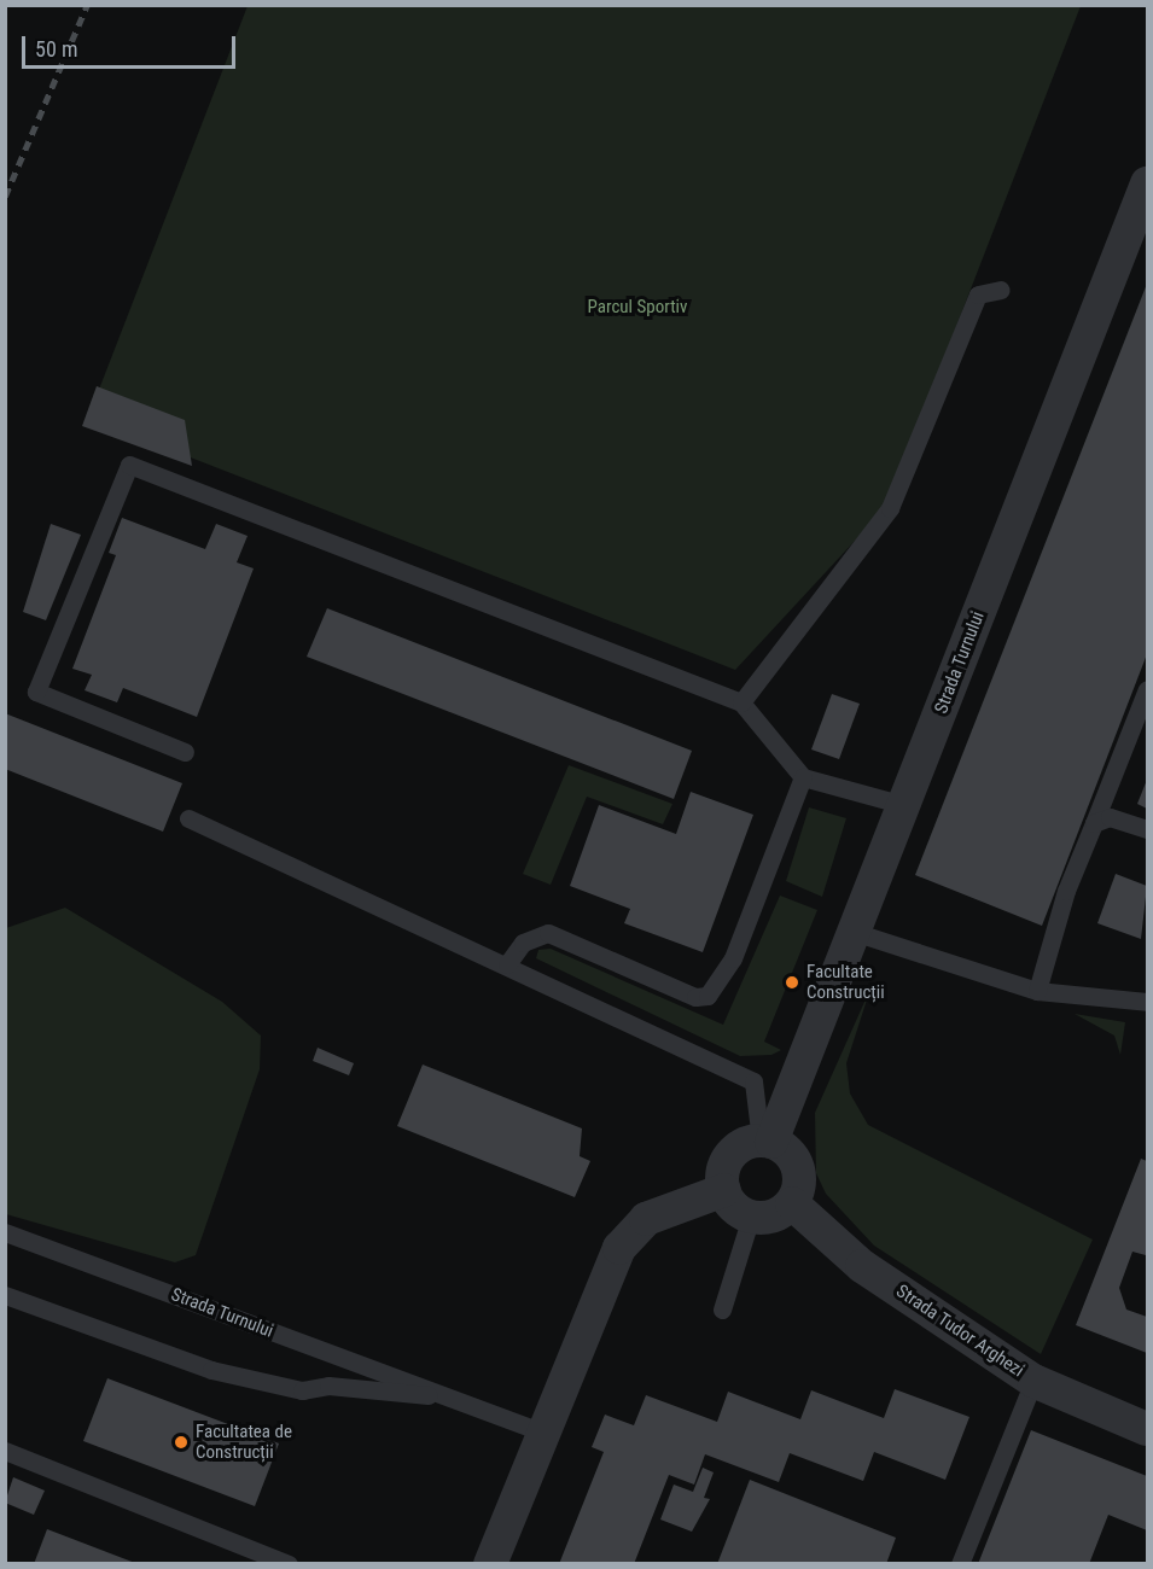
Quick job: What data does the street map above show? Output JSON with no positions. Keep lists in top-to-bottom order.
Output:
{
  "streets": {
    "street": ["Strada Turnului", "Strada Tudor Arghezi"]
  },
  "crossings": [
    ["Strada Turnului", "Strada Tudor Arghezi"]
  ],
  "parks": ["Parcul Sportiv"],
  "places": ["Facultate Construcții", "Facultatea de Construcții"],
  "scale_bar": "50 m"
}
